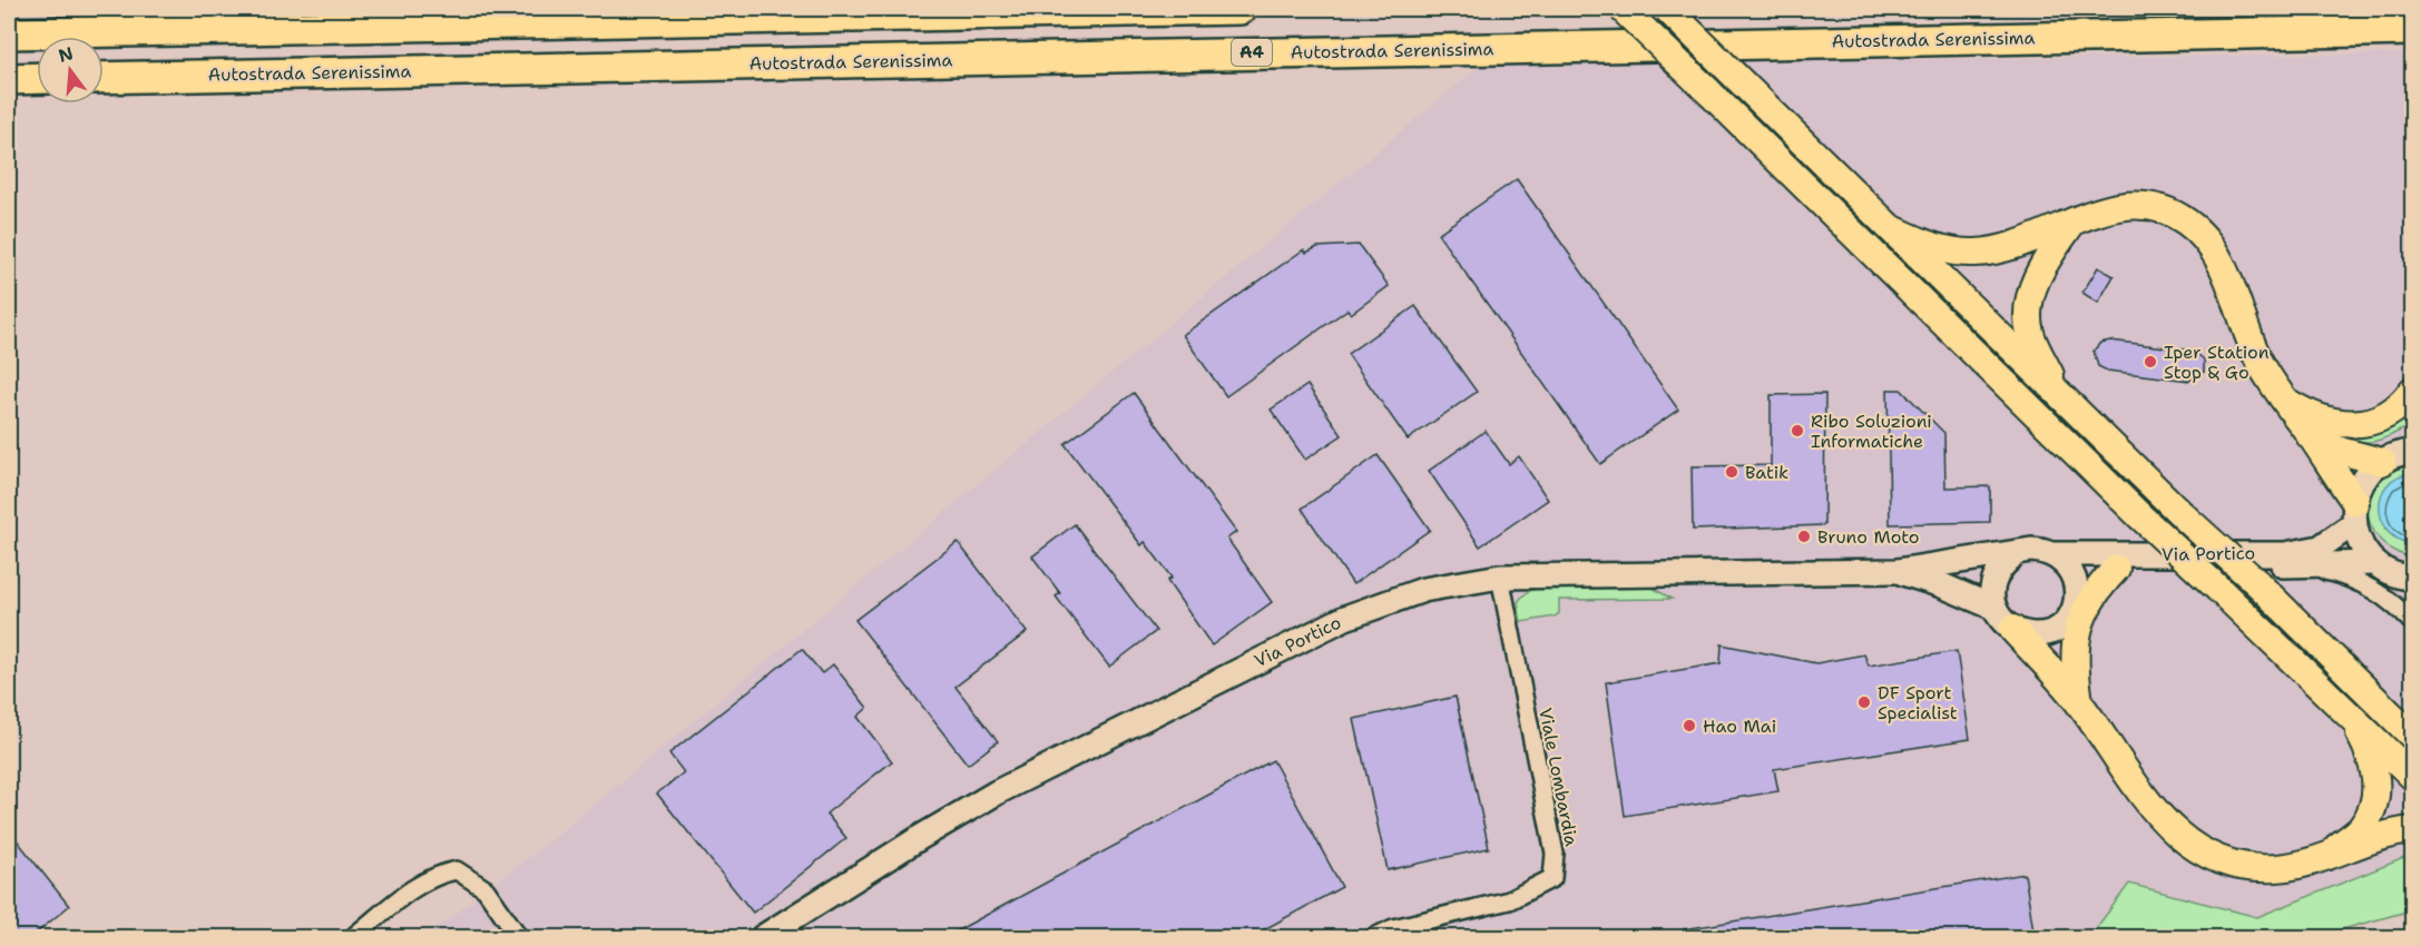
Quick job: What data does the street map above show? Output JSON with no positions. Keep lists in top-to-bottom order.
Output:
{
  "streets": {
    "highway": ["Autostrada Serenissima", "A4"],
    "main road": ["Via Portico"],
    "street": ["Viale Lombardia"]
  },
  "crossings": [
    ["Via Portico", "Viale Lombardia"]
  ],
  "places": [
    "Iper Station Stop & Go",
    "Ribo Soluzioni Informatiche",
    "Batik",
    "Bruno Moto",
    "DF Sport Specialist",
    "Hao Mai"
  ],
  "north": "top"
}
